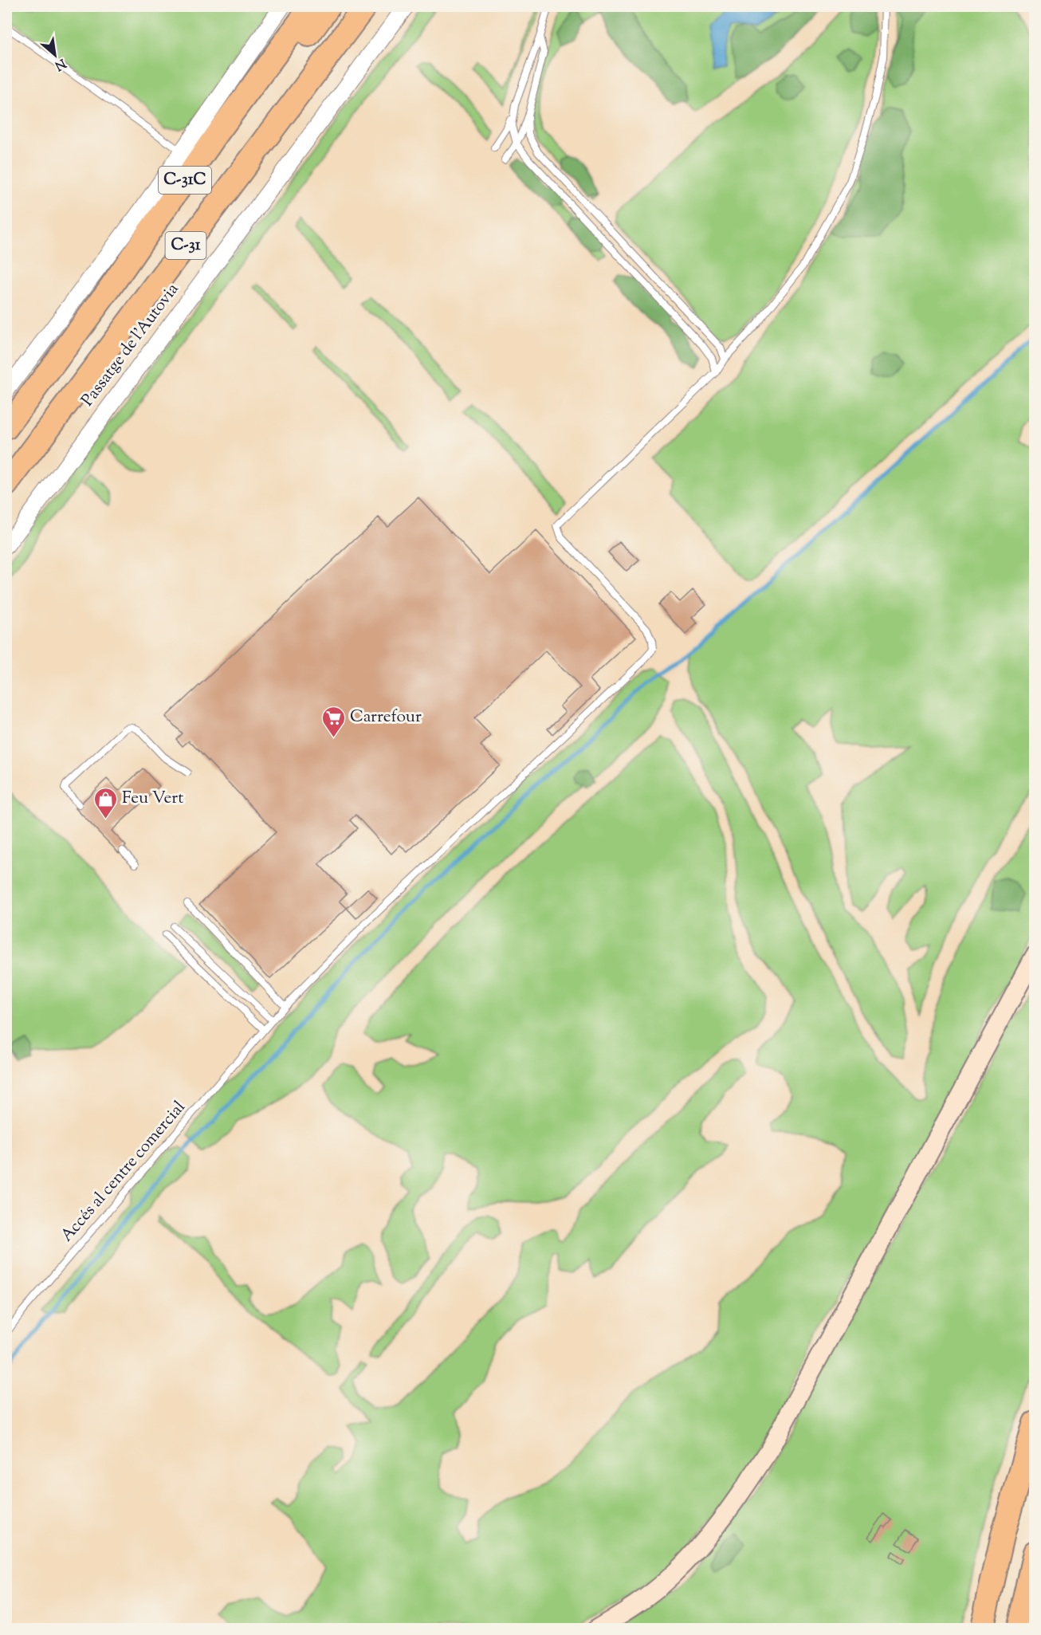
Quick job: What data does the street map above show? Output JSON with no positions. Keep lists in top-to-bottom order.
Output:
{
  "streets": {
    "highway": ["C-31C", "C-31"],
    "street": ["Passatge de l'Autovia"],
    "lane": ["Accés al centre comercial"]
  },
  "crossings": [
    ["C-31C", "C-31"]
  ],
  "places": {
    "supermarket": ["Carrefour"],
    "shop": ["Feu Vert"]
  },
  "north": "bottom right"
}
